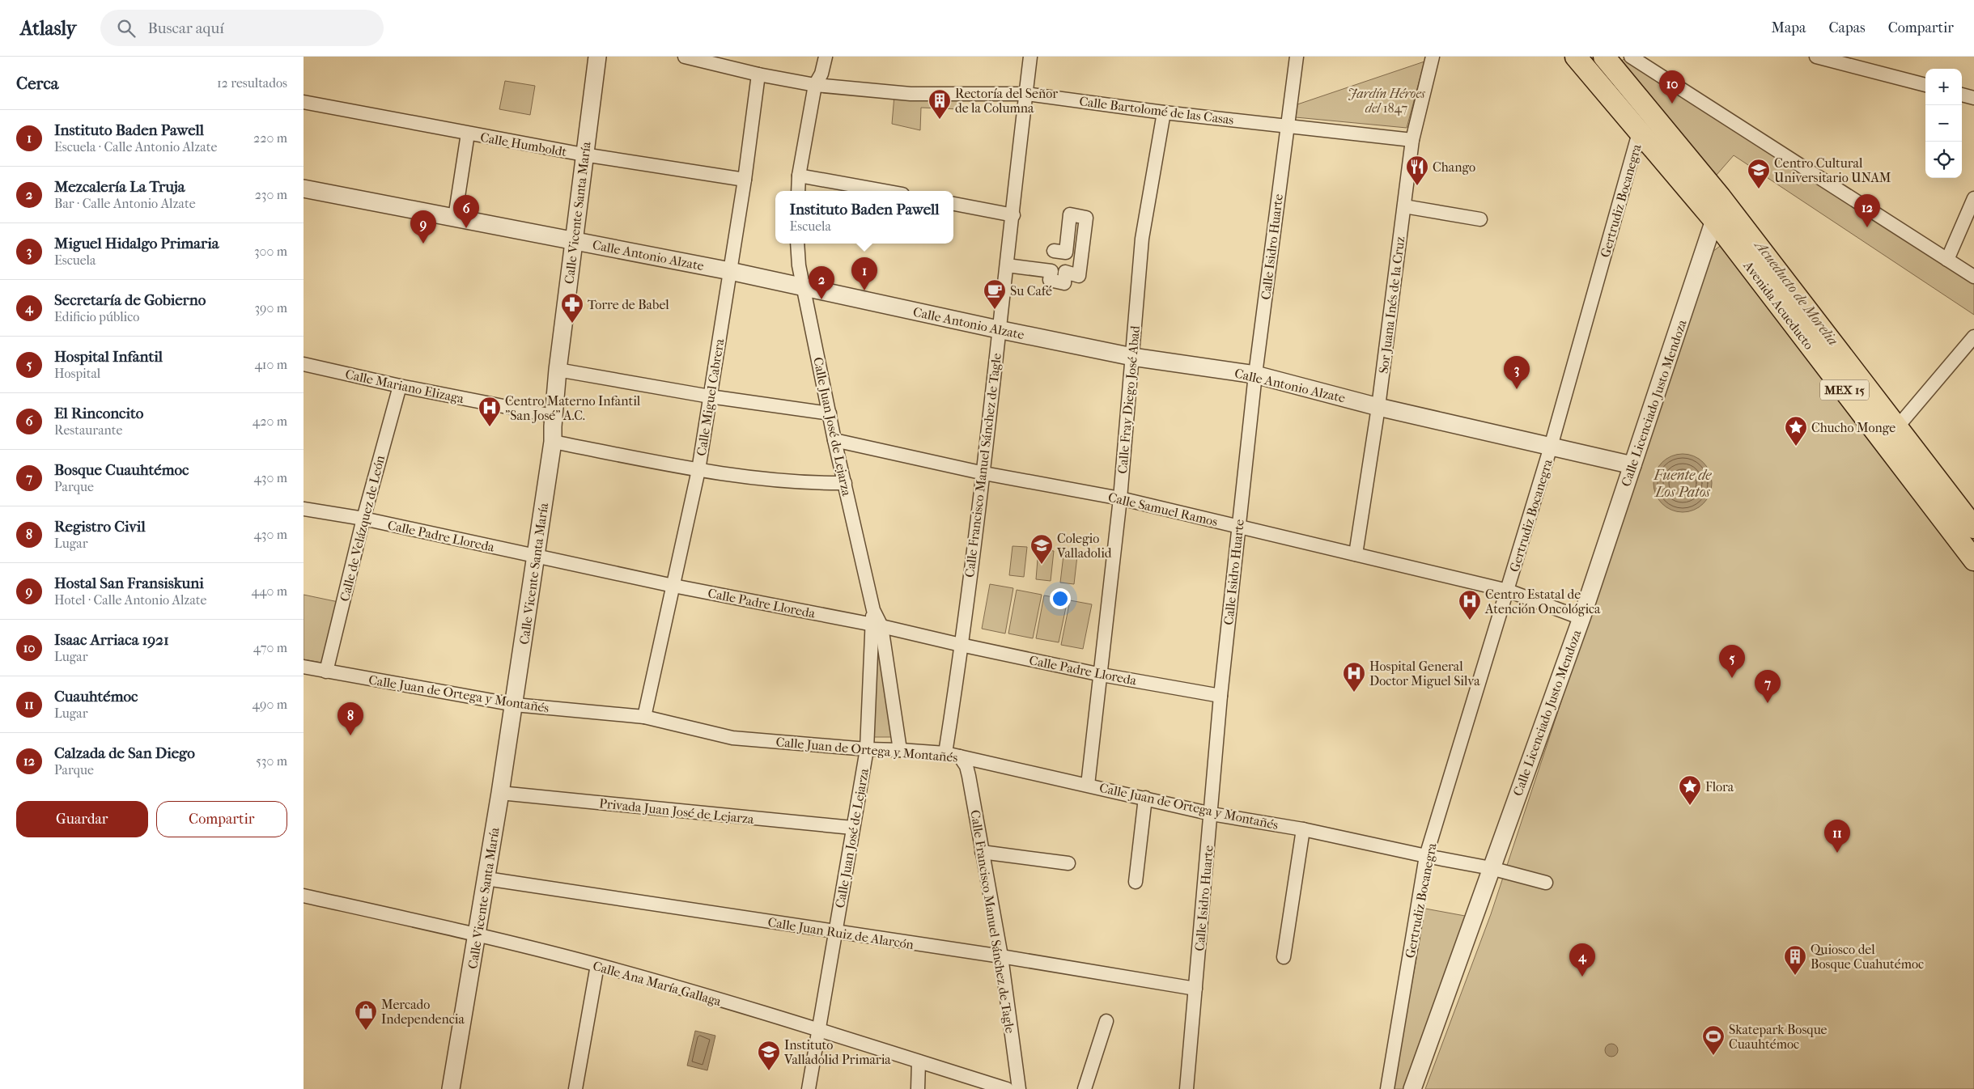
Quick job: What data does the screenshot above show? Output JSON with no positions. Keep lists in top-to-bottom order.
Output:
{
  "streets": {
    "main road": ["Avenida Acueducto", "MEX 15"],
    "street": [
      "Calle Bartolomé de las Casas",
      "Calle Humboldt",
      "Gertrudiz Bocanegra",
      "Calle Vicente Santa María",
      "Calle Isidro Huarte",
      "Calle Antonio Alzate",
      "Sor Juana Inés de la Cruz",
      "Calle Mariano Elizaga",
      "Calle Miguel Cabrera",
      "Calle Fray Diego José Abad",
      "Calle Licenciado Justo Mendoza",
      "Calle Juan José de Lejarza",
      "Calle Francisco Manuel Sánchez de Tagle",
      "Calle Samuel Ramos",
      "Calle de Velázquez de León",
      "Calle Padre Lloreda",
      "Calle Juan de Ortega y Montañés",
      "Privada Juan José de Lejarza",
      "Calle Juan Ruiz de Alarcón",
      "Calle Ana María Gallaga"
    ]
  },
  "crossings": [
    ["Calle Bartolomé de las Casas", "Calle Isidro Huarte"],
    ["Calle Bartolomé de las Casas", "Sor Juana Inés de la Cruz"],
    ["Calle Bartolomé de las Casas", "Calle Miguel Cabrera"],
    ["Calle Bartolomé de las Casas", "Calle Fray Diego José Abad"],
    ["Calle Bartolomé de las Casas", "Calle Francisco Manuel Sánchez de Tagle"],
    ["Calle Humboldt", "Calle Vicente Santa María"],
    ["Calle Humboldt", "Calle Miguel Cabrera"],
    ["Gertrudiz Bocanegra", "Calle Antonio Alzate"],
    ["Gertrudiz Bocanegra", "Avenida Acueducto"],
    ["Gertrudiz Bocanegra", "Calle Samuel Ramos"],
    ["Gertrudiz Bocanegra", "Calle Juan de Ortega y Montañés"],
    ["Calle Vicente Santa María", "Calle Antonio Alzate"],
    ["Calle Vicente Santa María", "Calle Mariano Elizaga"],
    ["Calle Vicente Santa María", "Calle Padre Lloreda"],
    ["Calle Vicente Santa María", "Calle Juan de Ortega y Montañés"],
    ["Calle Vicente Santa María", "Privada Juan José de Lejarza"],
    ["Calle Vicente Santa María", "Calle Juan Ruiz de Alarcón"],
    ["Calle Vicente Santa María", "Calle Ana María Gallaga"],
    ["Calle Isidro Huarte", "Calle Antonio Alzate"],
    ["Calle Isidro Huarte", "Calle Samuel Ramos"],
    ["Calle Isidro Huarte", "Calle Padre Lloreda"],
    ["Calle Isidro Huarte", "Calle Juan de Ortega y Montañés"],
    ["Calle Isidro Huarte", "Calle Juan Ruiz de Alarcón"],
    ["Calle Antonio Alzate", "Sor Juana Inés de la Cruz"],
    ["Calle Antonio Alzate", "Calle Miguel Cabrera"],
    ["Calle Antonio Alzate", "Calle Fray Diego José Abad"],
    ["Calle Antonio Alzate", "Calle Licenciado Justo Mendoza"],
    ["Calle Antonio Alzate", "Calle Juan José de Lejarza"],
    ["Calle Antonio Alzate", "Calle Francisco Manuel Sánchez de Tagle"],
    ["Sor Juana Inés de la Cruz", "Calle Samuel Ramos"],
    ["Avenida Acueducto", "Calle Licenciado Justo Mendoza"],
    ["Calle Mariano Elizaga", "Calle de Velázquez de León"],
    ["Calle Miguel Cabrera", "Calle Padre Lloreda"],
    ["Calle Miguel Cabrera", "Calle Juan de Ortega y Montañés"],
    ["Calle Fray Diego José Abad", "Calle Samuel Ramos"],
    ["Calle Fray Diego José Abad", "Calle Padre Lloreda"],
    ["Calle Fray Diego José Abad", "Calle Juan de Ortega y Montañés"],
    ["Calle Licenciado Justo Mendoza", "Calle Samuel Ramos"],
    ["Calle Licenciado Justo Mendoza", "Calle Juan de Ortega y Montañés"],
    ["Calle Juan José de Lejarza", "Calle Samuel Ramos"],
    ["Calle Juan José de Lejarza", "Calle Padre Lloreda"],
    ["Calle Juan José de Lejarza", "Calle Juan de Ortega y Montañés"],
    ["Calle Juan José de Lejarza", "Privada Juan José de Lejarza"],
    ["Calle Juan José de Lejarza", "Calle Juan Ruiz de Alarcón"],
    ["Calle Juan José de Lejarza", "Calle Ana María Gallaga"],
    ["Calle Francisco Manuel Sánchez de Tagle", "Calle Samuel Ramos"],
    ["Calle Francisco Manuel Sánchez de Tagle", "Calle Padre Lloreda"],
    ["Calle Francisco Manuel Sánchez de Tagle", "Calle Juan de Ortega y Montañés"],
    ["Calle Francisco Manuel Sánchez de Tagle", "Calle Juan Ruiz de Alarcón"],
    ["Calle de Velázquez de León", "Calle Padre Lloreda"],
    ["Calle de Velázquez de León", "Calle Juan de Ortega y Montañés"]
  ],
  "water": ["Acueducto de Morelia", "Fuente de Los Patos"],
  "parks": ["Jardín Héroes del 1847"],
  "places": {
    "building": ["Rectoría del Señor de la Columna", "Quiosco del Bosque Cuahutémoc"],
    "restaurant": ["Chango"],
    "school or university": ["Centro Cultural Universitario UNAM", "Colegio Valladolid", "Instituto Valladolid Primaria"],
    "cafe": ["Su Café"],
    "pharmacy": ["Torre de Babel"],
    "hospital": ["Centro Materno Infantil \"San José\" A.C.", "Centro Estatal de Atención Oncológica", "Hospital General Doctor Miguel Silva"],
    "place": ["Chucho Monge", "Flora"],
    "shop": ["Mercado Independencia"],
    "sports": ["Skatepark Bosque Cuauhtémoc"]
  },
  "page": {
    "header": "Atlasly",
    "search": "Buscar aquí",
    "nav": ["Mapa", "Capas", "Compartir"],
    "heading": ["Cerca", "12 resultados"],
    "map_buttons": ["+", "−"],
    "pins": [
      "10",
      "12",
      "6",
      "9",
      "1",
      "2",
      "3",
      "5",
      "7",
      "8",
      "11",
      "4"
    ],
    "list": [
      {
        "mark": "1",
        "name": "Instituto Baden Pawell",
        "note": "Escuela · Calle Antonio Alzate",
        "value": "220 m"
      },
      {
        "mark": "2",
        "name": "Mezcalería La Truja",
        "note": "Bar · Calle Antonio Alzate",
        "value": "230 m"
      },
      {
        "mark": "3",
        "name": "Miguel Hidalgo Primaria",
        "note": "Escuela",
        "value": "300 m"
      },
      {
        "mark": "4",
        "name": "Secretaría de Gobierno",
        "note": "Edificio público",
        "value": "390 m"
      },
      {
        "mark": "5",
        "name": "Hospital Infantil",
        "note": "Hospital",
        "value": "410 m"
      },
      {
        "mark": "6",
        "name": "El Rinconcito",
        "note": "Restaurante",
        "value": "420 m"
      },
      {
        "mark": "7",
        "name": "Bosque Cuauhtémoc",
        "note": "Parque",
        "value": "430 m"
      },
      {
        "mark": "8",
        "name": "Registro Civil",
        "note": "Lugar",
        "value": "430 m"
      },
      {
        "mark": "9",
        "name": "Hostal San Fransiskuni",
        "note": "Hotel · Calle Antonio Alzate",
        "value": "440 m"
      },
      {
        "mark": "10",
        "name": "Isaac Arriaca 1921",
        "note": "Lugar",
        "value": "470 m"
      },
      {
        "mark": "11",
        "name": "Cuauhtémoc",
        "note": "Lugar",
        "value": "490 m"
      },
      {
        "mark": "12",
        "name": "Calzada de San Diego",
        "note": "Parque",
        "value": "530 m"
      }
    ],
    "popup": ["Instituto Baden Pawell", "Escuela"],
    "buttons": ["Guardar", "Compartir"]
  }
}
